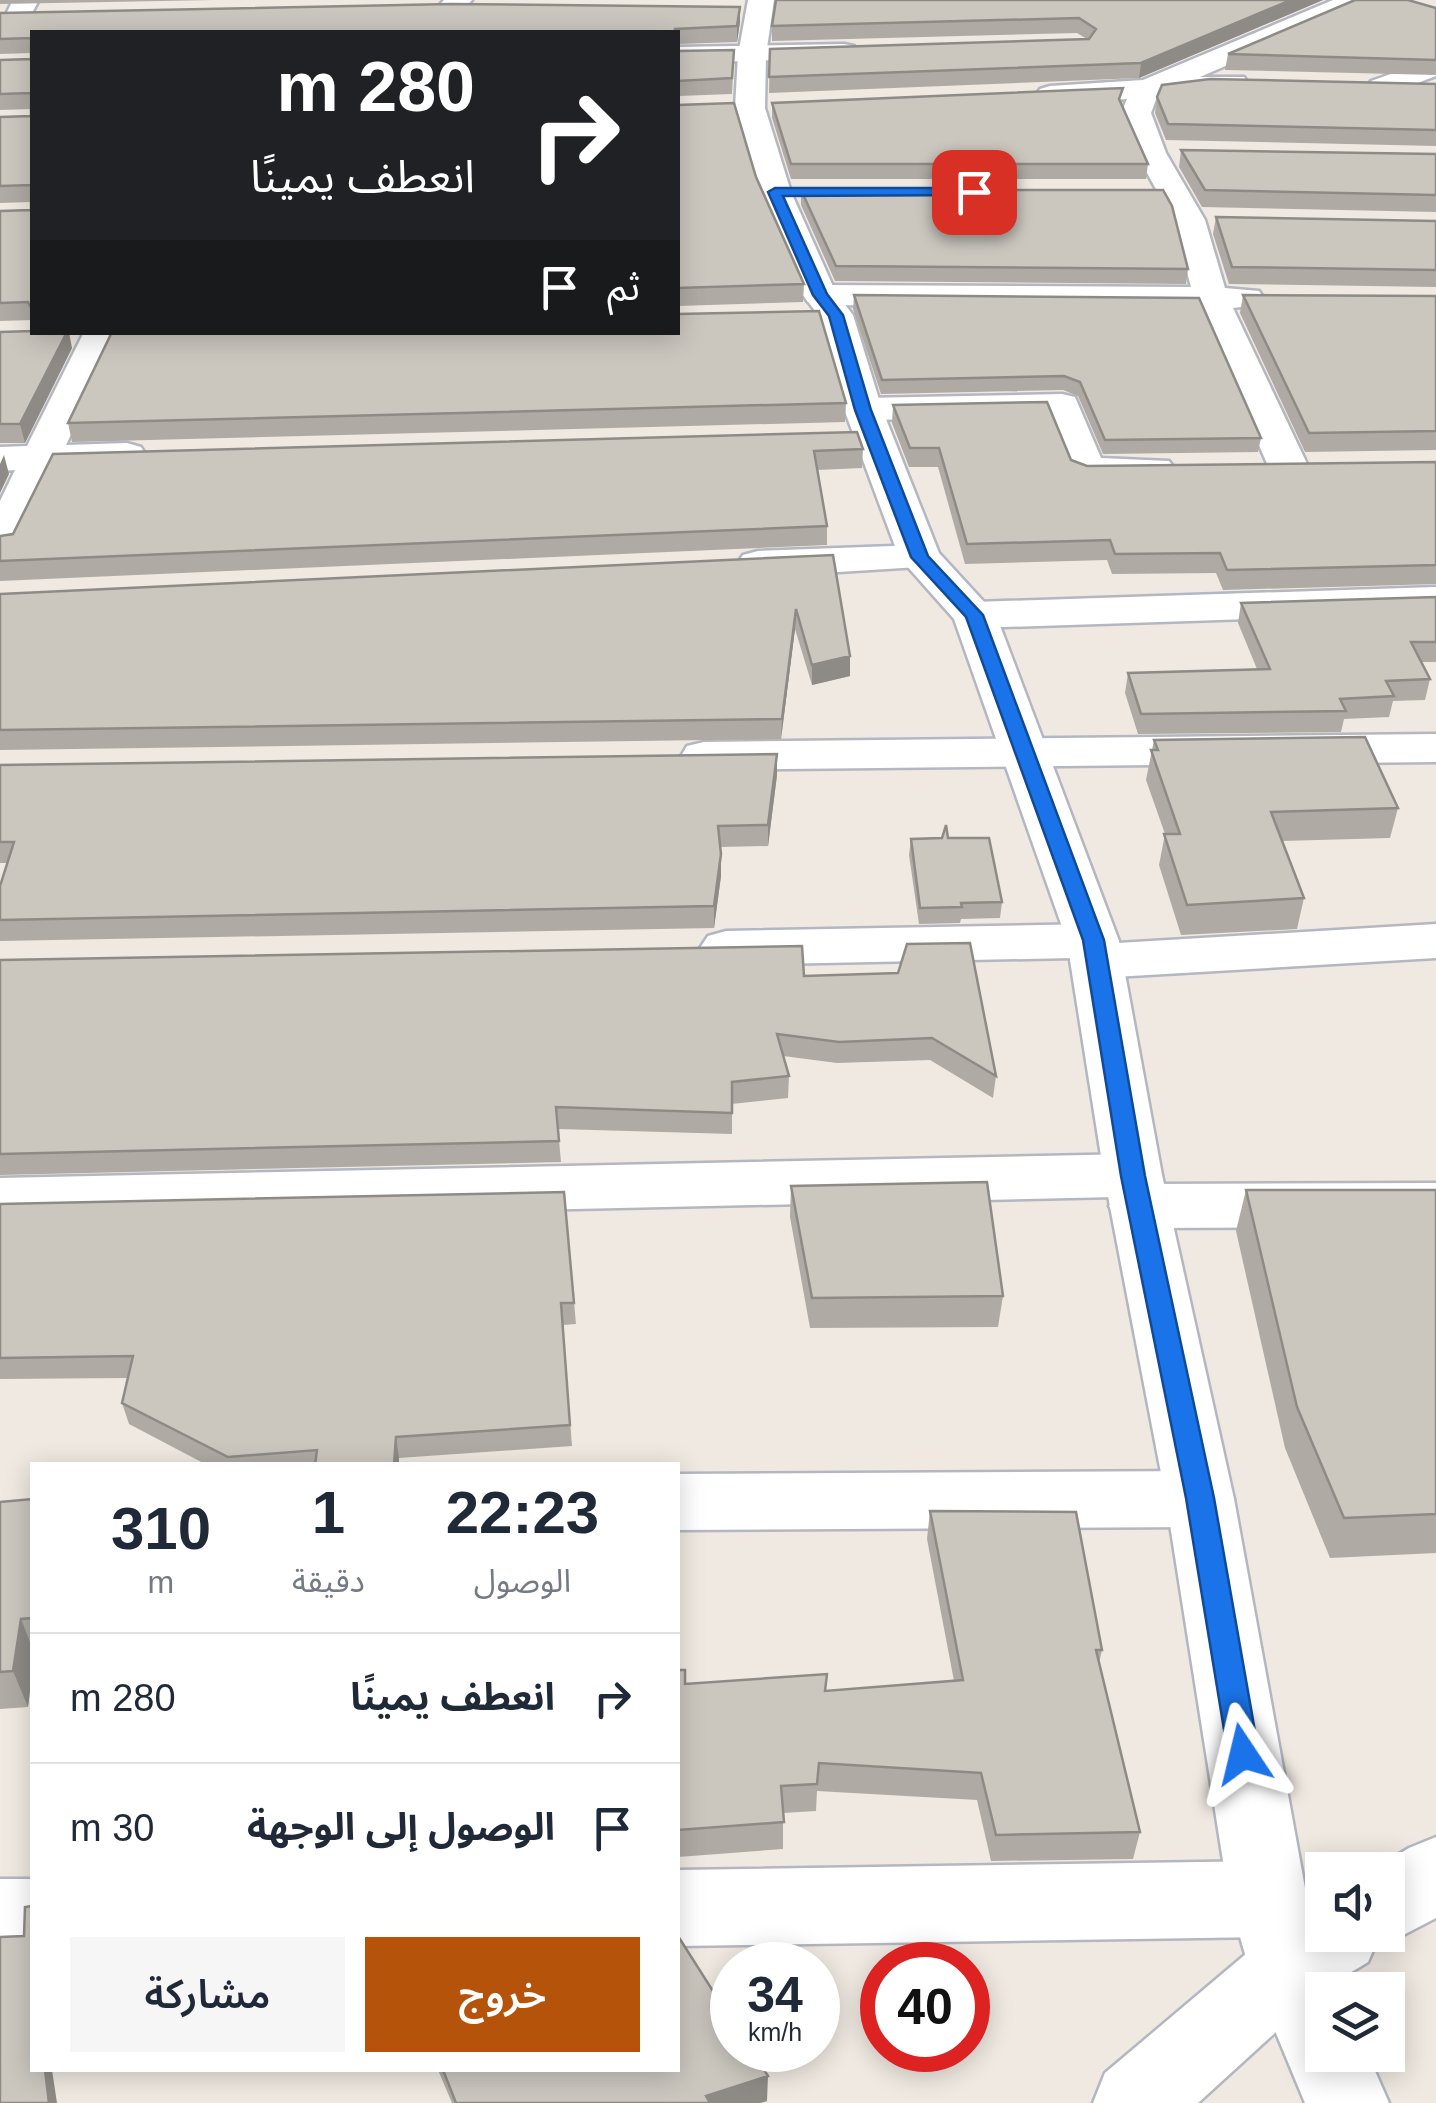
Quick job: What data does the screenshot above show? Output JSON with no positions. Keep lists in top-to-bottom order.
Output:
{
  "page": {
    "turn": ["280 m", "انعطف يمينًا"],
    "then": "ثم",
    "eta": [
      "22:23",
      "الوصول",
      "1",
      "دقيقة",
      "310",
      "m"
    ],
    "list": [
      {
        "name": "انعطف يمينًا",
        "value": "280 m"
      },
      {
        "name": "الوصول إلى الوجهة",
        "value": "30 m"
      }
    ],
    "buttons": ["خروج", "مشاركة"],
    "speed": "34 km/h",
    "limit": "40"
  }
}
